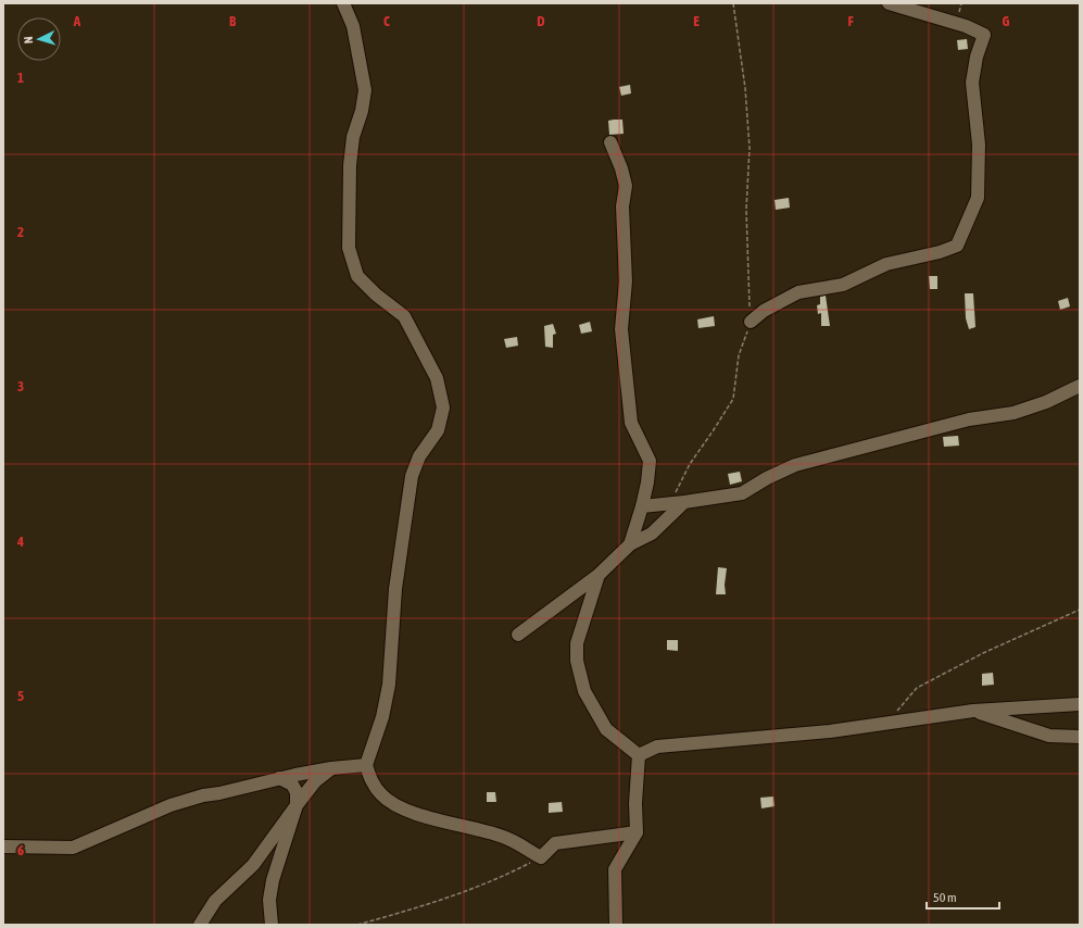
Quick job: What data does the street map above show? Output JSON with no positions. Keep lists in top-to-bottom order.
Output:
{
  "scale_bar": "50 m",
  "north": "left",
  "grid": {
    "columns": [
      "A",
      "B",
      "C",
      "D",
      "E",
      "F",
      "G"
    ],
    "rows": [
      "1",
      "2",
      "3",
      "4",
      "5",
      "6"
    ]
  }
}
